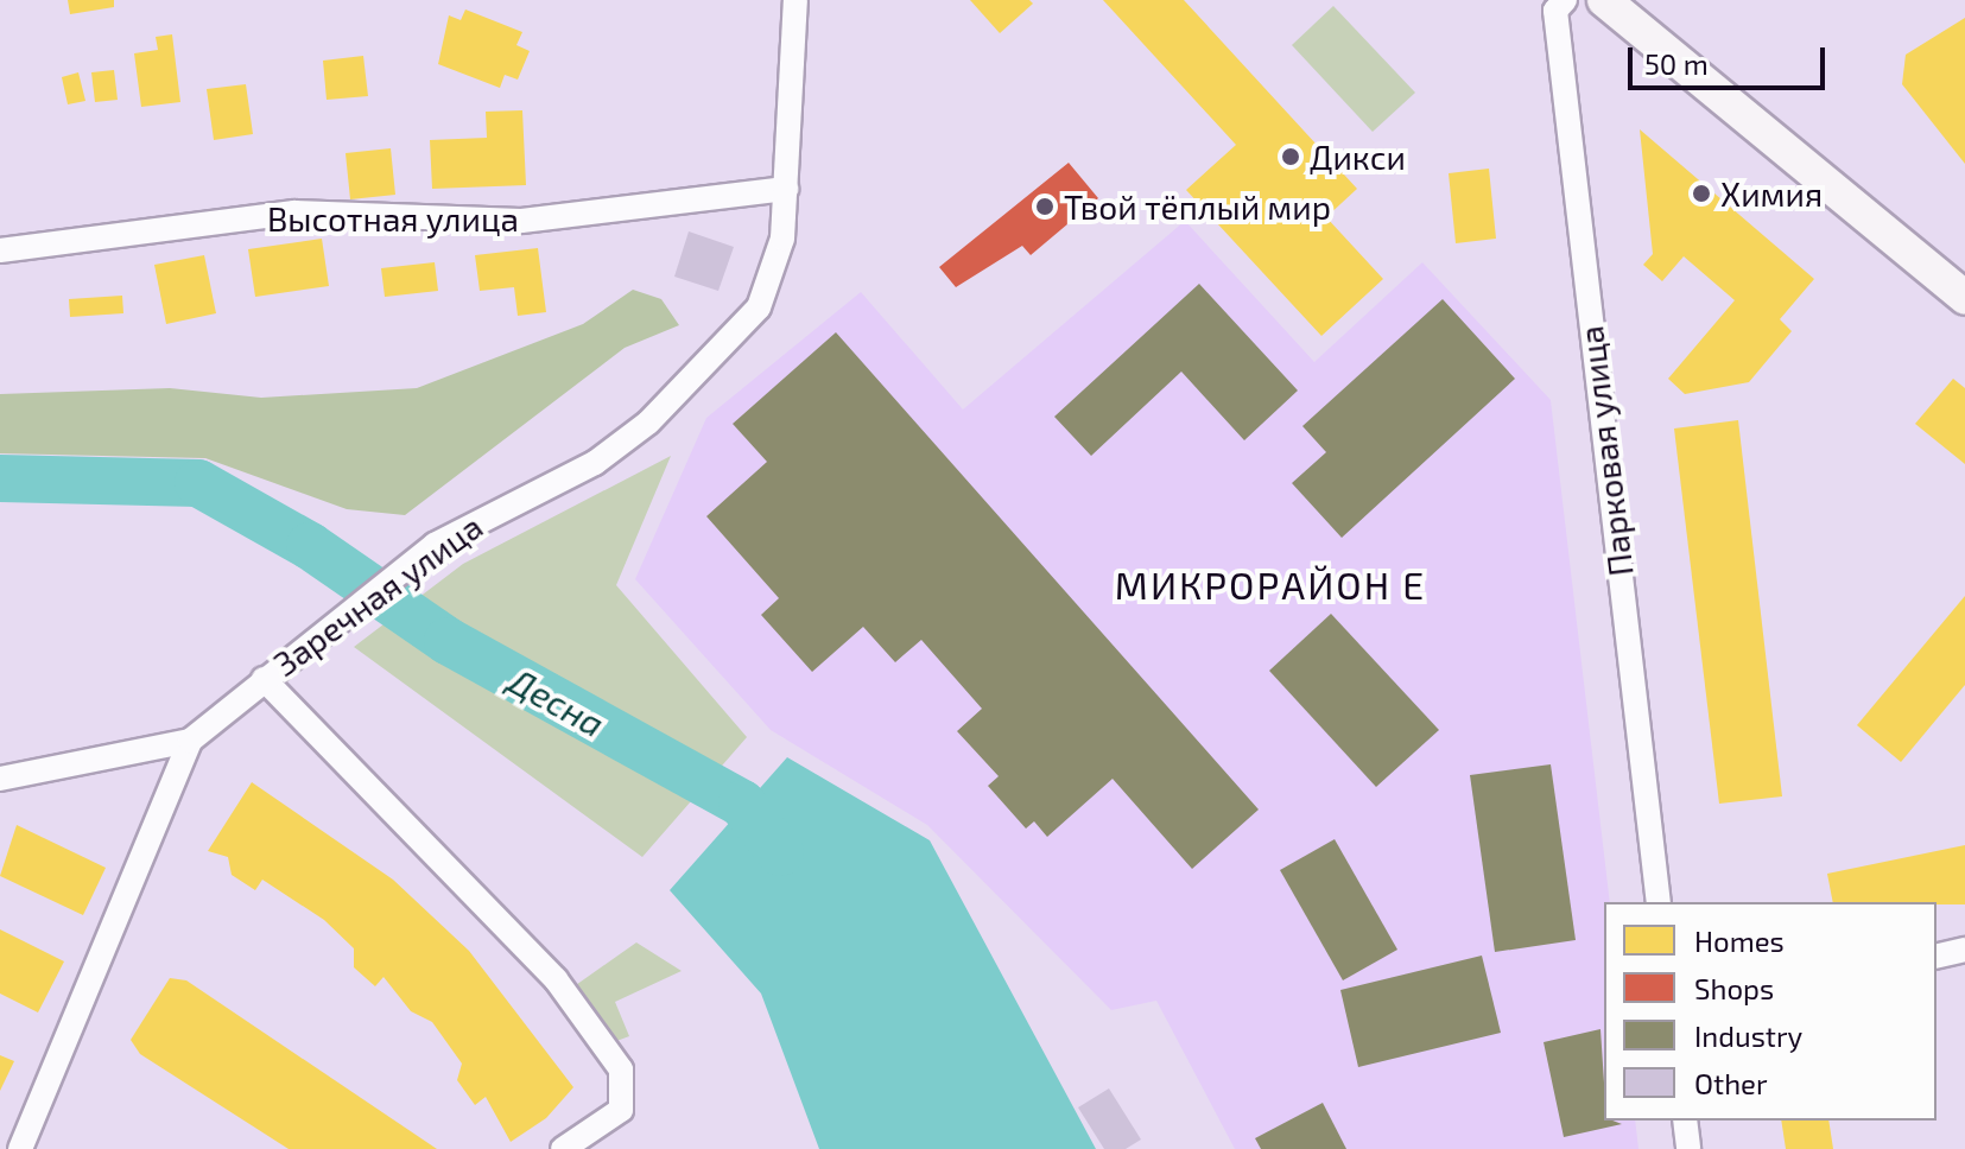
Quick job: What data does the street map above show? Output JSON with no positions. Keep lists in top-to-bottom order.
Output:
{
  "streets": {
    "street": ["Высотная улица", "Парковая улица", "Заречная улица"]
  },
  "crossings": [
    ["Высотная улица", "Заречная улица"]
  ],
  "districts": ["МИКРОРАЙОН Е"],
  "water": ["Десна"],
  "places": ["Дикси", "Химия", "Твой тёплый мир"],
  "legend": [
    "Homes",
    "Shops",
    "Industry",
    "Other"
  ],
  "scale_bar": "50 m"
}
